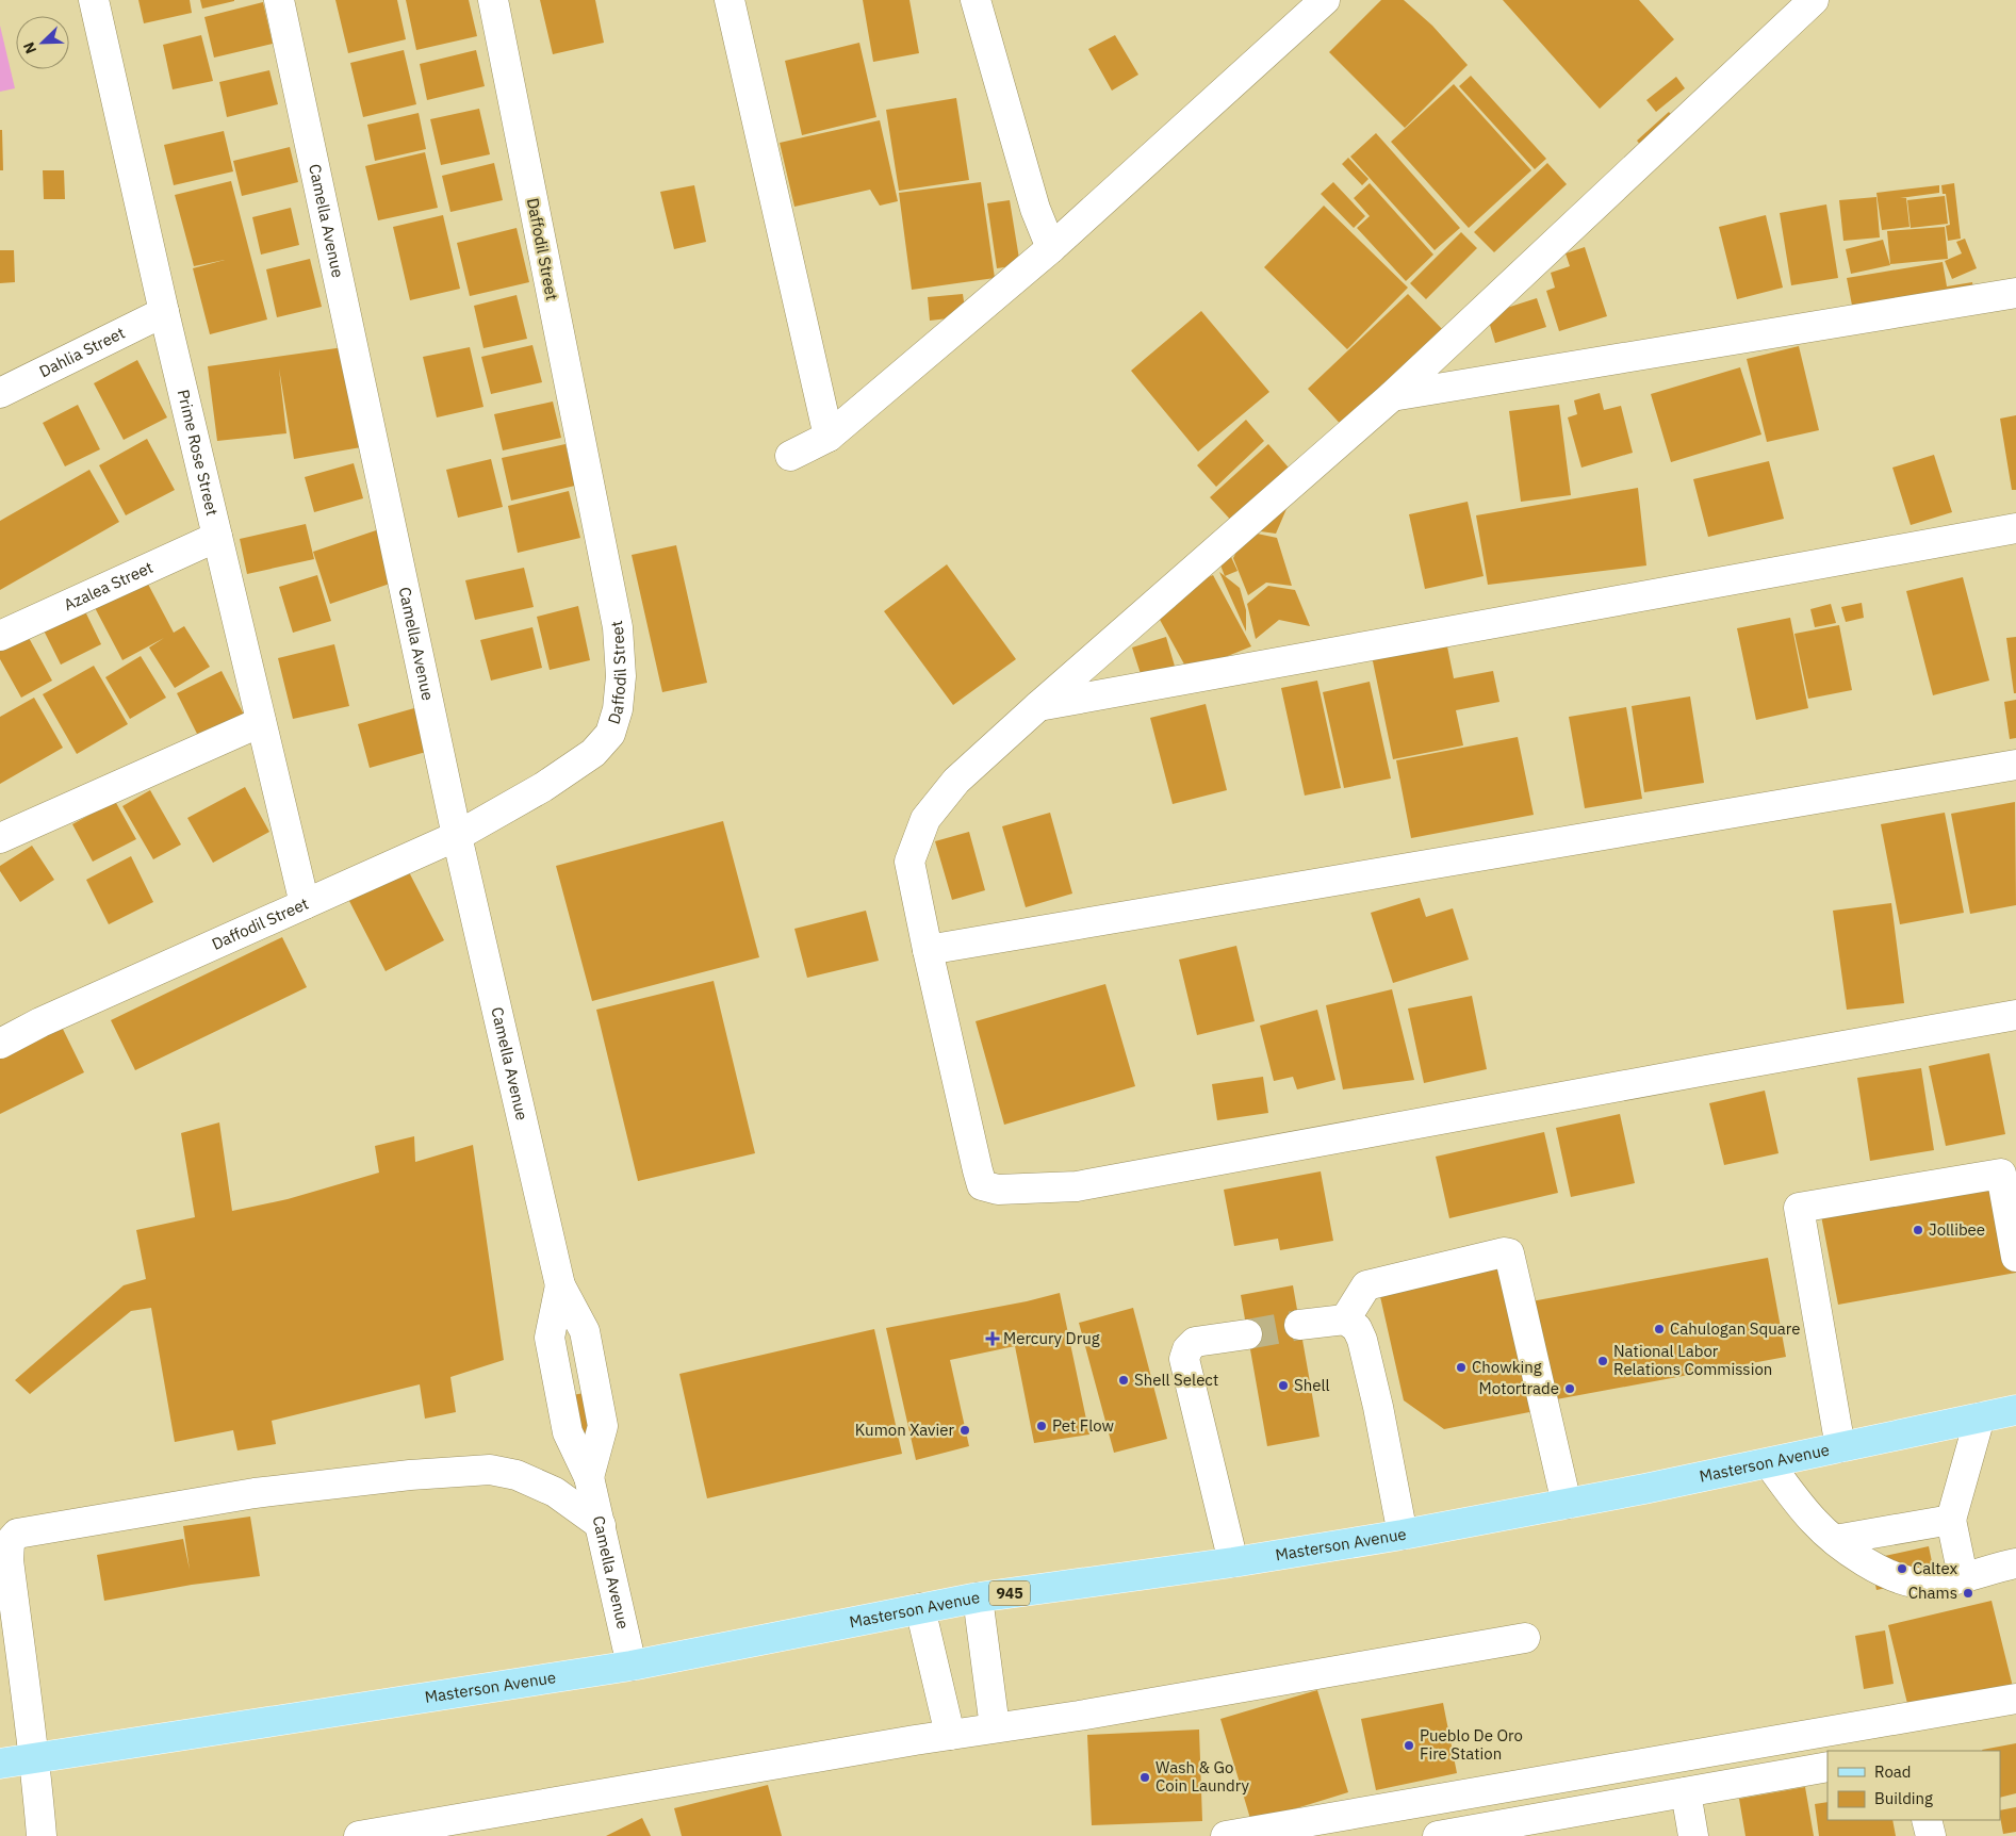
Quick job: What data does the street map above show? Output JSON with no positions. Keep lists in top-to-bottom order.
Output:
{
  "streets": {
    "main road": ["Masterson Avenue", "945"],
    "street": [
      "Camella Avenue",
      "Daffodil Street",
      "Dahlia Street",
      "Prime Rose Street",
      "Azalea Street"
    ]
  },
  "crossings": [
    ["Camella Avenue", "Daffodil Street"],
    ["Camella Avenue", "Masterson Avenue"],
    ["Daffodil Street", "Prime Rose Street"],
    ["Dahlia Street", "Prime Rose Street"],
    ["Prime Rose Street", "Azalea Street"]
  ],
  "places": {
    "other": [
      "Jollibee",
      "Cahulogan Square",
      "National Labor Relations Commission",
      "Chowking",
      "Shell Select",
      "Shell",
      "Motortrade",
      "Pet Flow",
      "Kumon Xavier",
      "Caltex",
      "Chams",
      "Pueblo De Oro Fire Station",
      "Wash & Go Coin Laundry"
    ],
    "health": ["Mercury Drug"]
  },
  "legend": ["Road", "Building"],
  "north": "bottom left"
}
